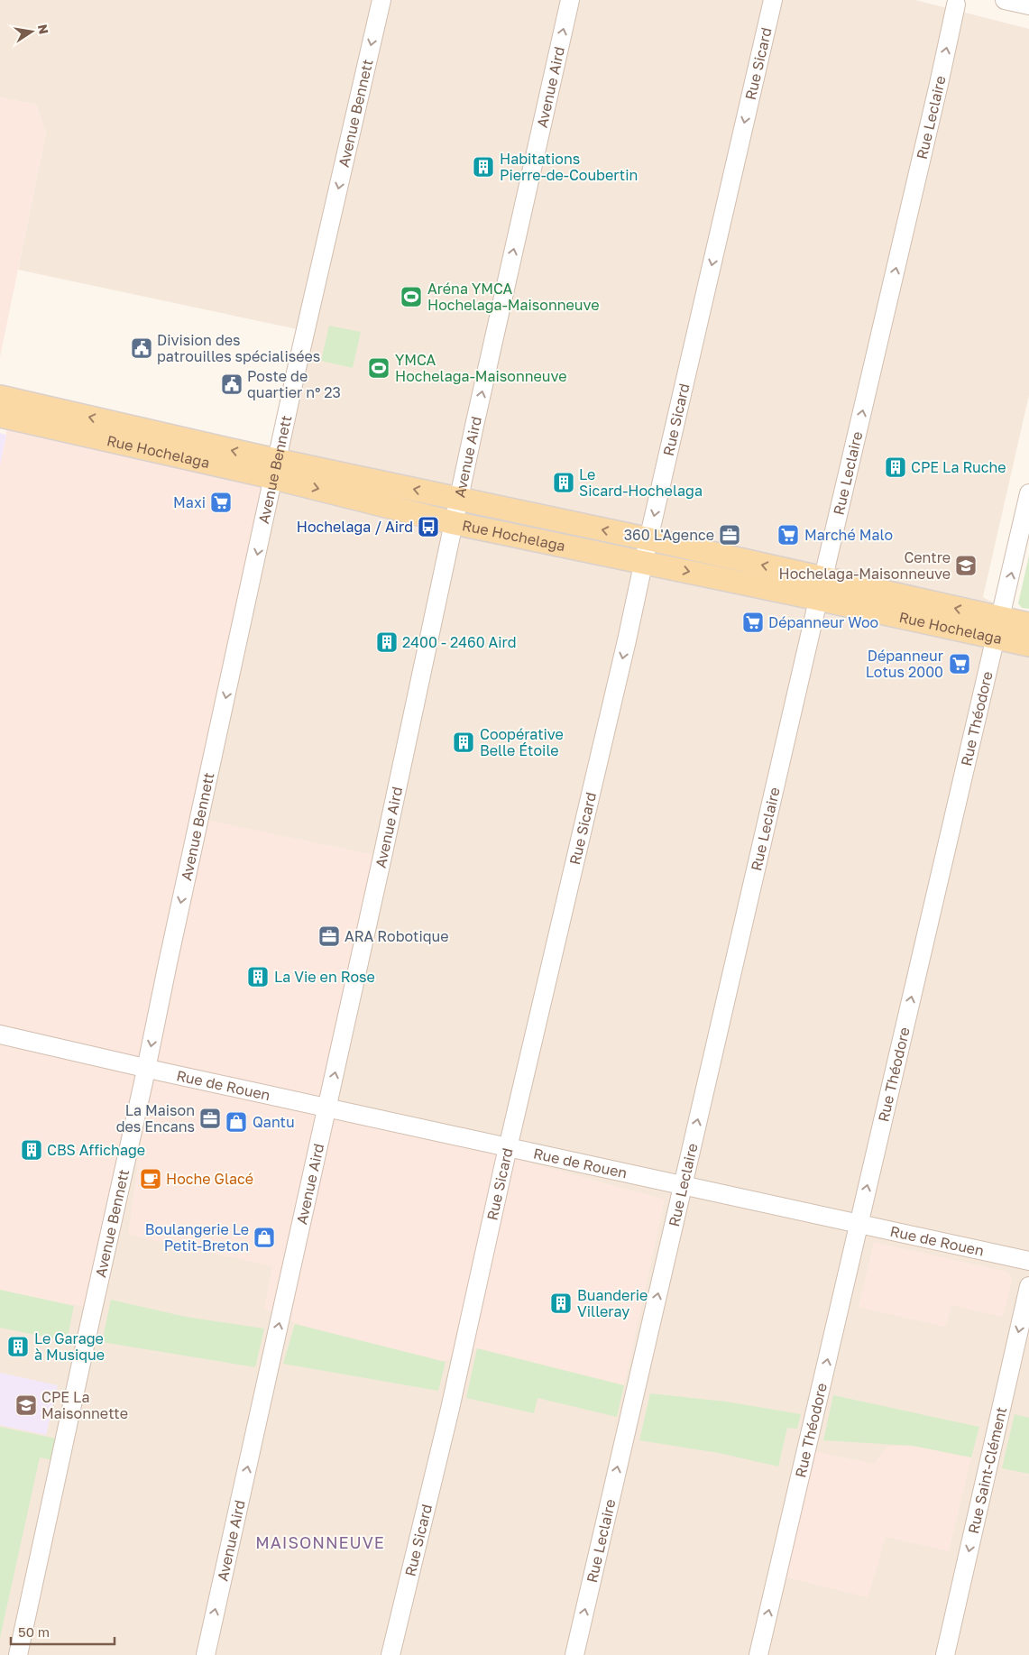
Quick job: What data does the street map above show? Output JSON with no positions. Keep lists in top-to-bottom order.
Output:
{
  "streets": {
    "main road": ["Rue Hochelaga"],
    "street": [
      "Rue Sicard",
      "Avenue Aird",
      "Avenue Bennett",
      "Rue Leclaire",
      "Rue Théodore",
      "Rue de Rouen",
      "Rue Saint-Clément"
    ]
  },
  "crossings": [
    ["Rue Sicard", "Rue Hochelaga"],
    ["Rue Sicard", "Rue de Rouen"],
    ["Avenue Aird", "Rue Hochelaga"],
    ["Avenue Aird", "Rue de Rouen"],
    ["Avenue Bennett", "Rue Hochelaga"],
    ["Avenue Bennett", "Rue de Rouen"],
    ["Rue Leclaire", "Rue Hochelaga"],
    ["Rue Leclaire", "Rue de Rouen"],
    ["Rue Hochelaga", "Rue Théodore"],
    ["Rue Théodore", "Rue de Rouen"]
  ],
  "one_way": [
    "Rue Sicard",
    "Avenue Aird",
    "Avenue Bennett",
    "Rue Leclaire",
    "Rue Théodore",
    "Rue Saint-Clément"
  ],
  "districts": ["MAISONNEUVE"],
  "places": {
    "building": [
      "Habitations Pierre-de-Coubertin",
      "CPE La Ruche",
      "Le Sicard-Hochelaga",
      "2400 - 2460 Aird",
      "Coopérative Belle Étoile",
      "La Vie en Rose",
      "CBS Affichage",
      "Buanderie Villeray",
      "Le Garage à Musique"
    ],
    "sports": ["Aréna YMCA Hochelaga-Maisonneuve", "YMCA Hochelaga-Maisonneuve"],
    "public building": ["Division des patrouilles spécialisées", "Poste de quartier nº 23"],
    "supermarket": [
      "Maxi",
      "Marché Malo",
      "Dépanneur Woo",
      "Dépanneur Lotus 2000"
    ],
    "bus stop": ["Hochelaga / Aird"],
    "office": ["360 L'Agence", "ARA Robotique", "La Maison des Encans"],
    "school or university": ["Centre Hochelaga-Maisonneuve", "CPE La Maisonnette"],
    "shop": ["Qantu", "Boulangerie Le Petit-Breton"],
    "cafe": ["Hoche Glacé"]
  },
  "scale_bar": "50 m",
  "north": "right"
}
